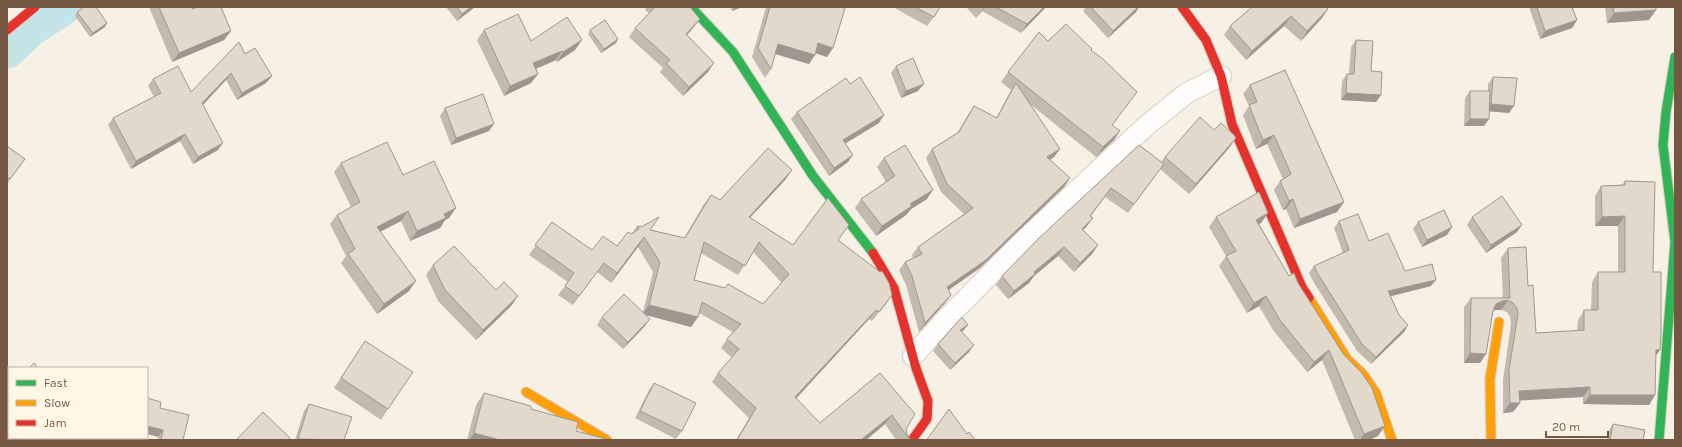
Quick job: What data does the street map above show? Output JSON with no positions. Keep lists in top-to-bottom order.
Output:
{
  "legend": ["Fast", "Slow", "Jam"],
  "scale_bar": "20 m"
}
